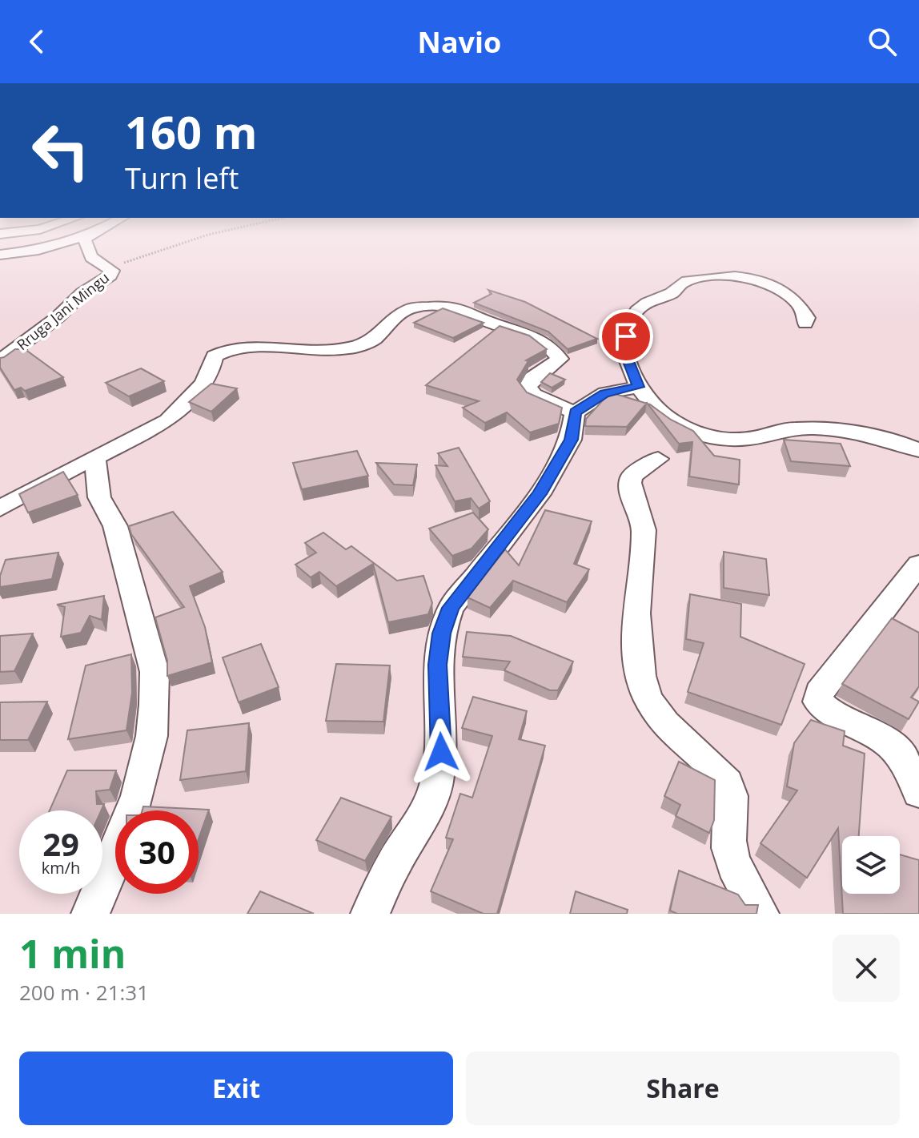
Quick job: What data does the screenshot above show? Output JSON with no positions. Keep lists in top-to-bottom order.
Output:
{
  "streets": {
    "street": ["Rruga Jani Mingu"]
  },
  "page": {
    "header": "Navio",
    "turn": ["160 m", "Turn left"],
    "speed": "29 km/h",
    "limit": "30",
    "heading": ["1 min", "200 m · 21:31"],
    "buttons": ["Exit", "Share"]
  }
}
